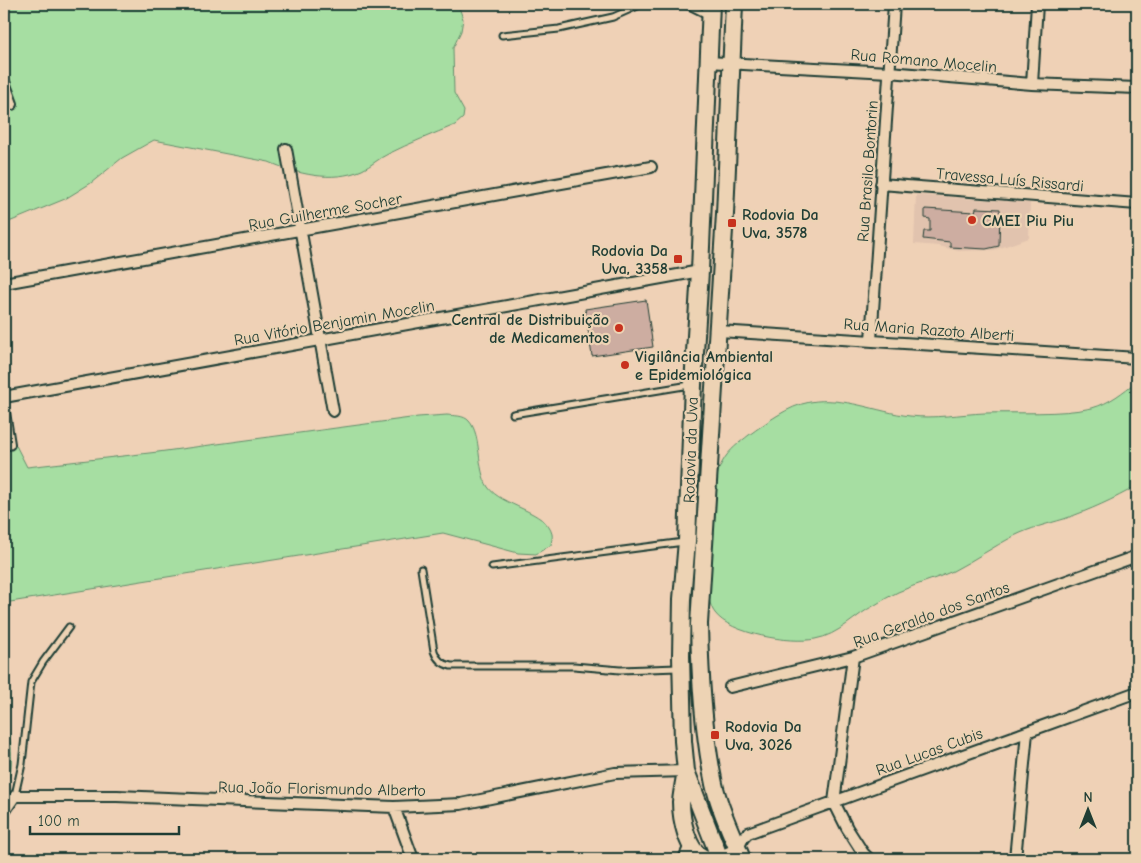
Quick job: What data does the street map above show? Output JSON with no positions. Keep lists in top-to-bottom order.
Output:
{
  "streets": {
    "main road": ["Rodovia da Uva"],
    "street": [
      "Rua Romano Mocelin",
      "Rua Brasilo Bontorin",
      "Travessa Luís Rissardi",
      "Rua Guilherme Socher",
      "Rua Vitório Benjamin Mocelin",
      "Rua Maria Razoto Alberti",
      "Rua Geraldo dos Santos",
      "Rua Lucas Cubis",
      "Rua João Florismundo Alberto"
    ]
  },
  "crossings": [
    ["Rua Romano Mocelin", "Rua Brasilo Bontorin"],
    ["Rua Romano Mocelin", "Rodovia da Uva"],
    ["Rua Brasilo Bontorin", "Travessa Luís Rissardi"],
    ["Rua Brasilo Bontorin", "Rua Maria Razoto Alberti"],
    ["Rua Vitório Benjamin Mocelin", "Rodovia da Uva"],
    ["Rua Maria Razoto Alberti", "Rodovia da Uva"],
    ["Rodovia da Uva", "Rua Lucas Cubis"],
    ["Rodovia da Uva", "Rua João Florismundo Alberto"]
  ],
  "places": {
    "other": ["CMEI Piu Piu", "Central de Distribuição de Medicamentos", "Vigilância Ambiental e Epidemiológica"],
    "transit": ["Rodovia Da Uva, 3578", "Rodovia Da Uva, 3358", "Rodovia Da Uva, 3026"]
  },
  "scale_bar": "100 m",
  "north": "top"
}
